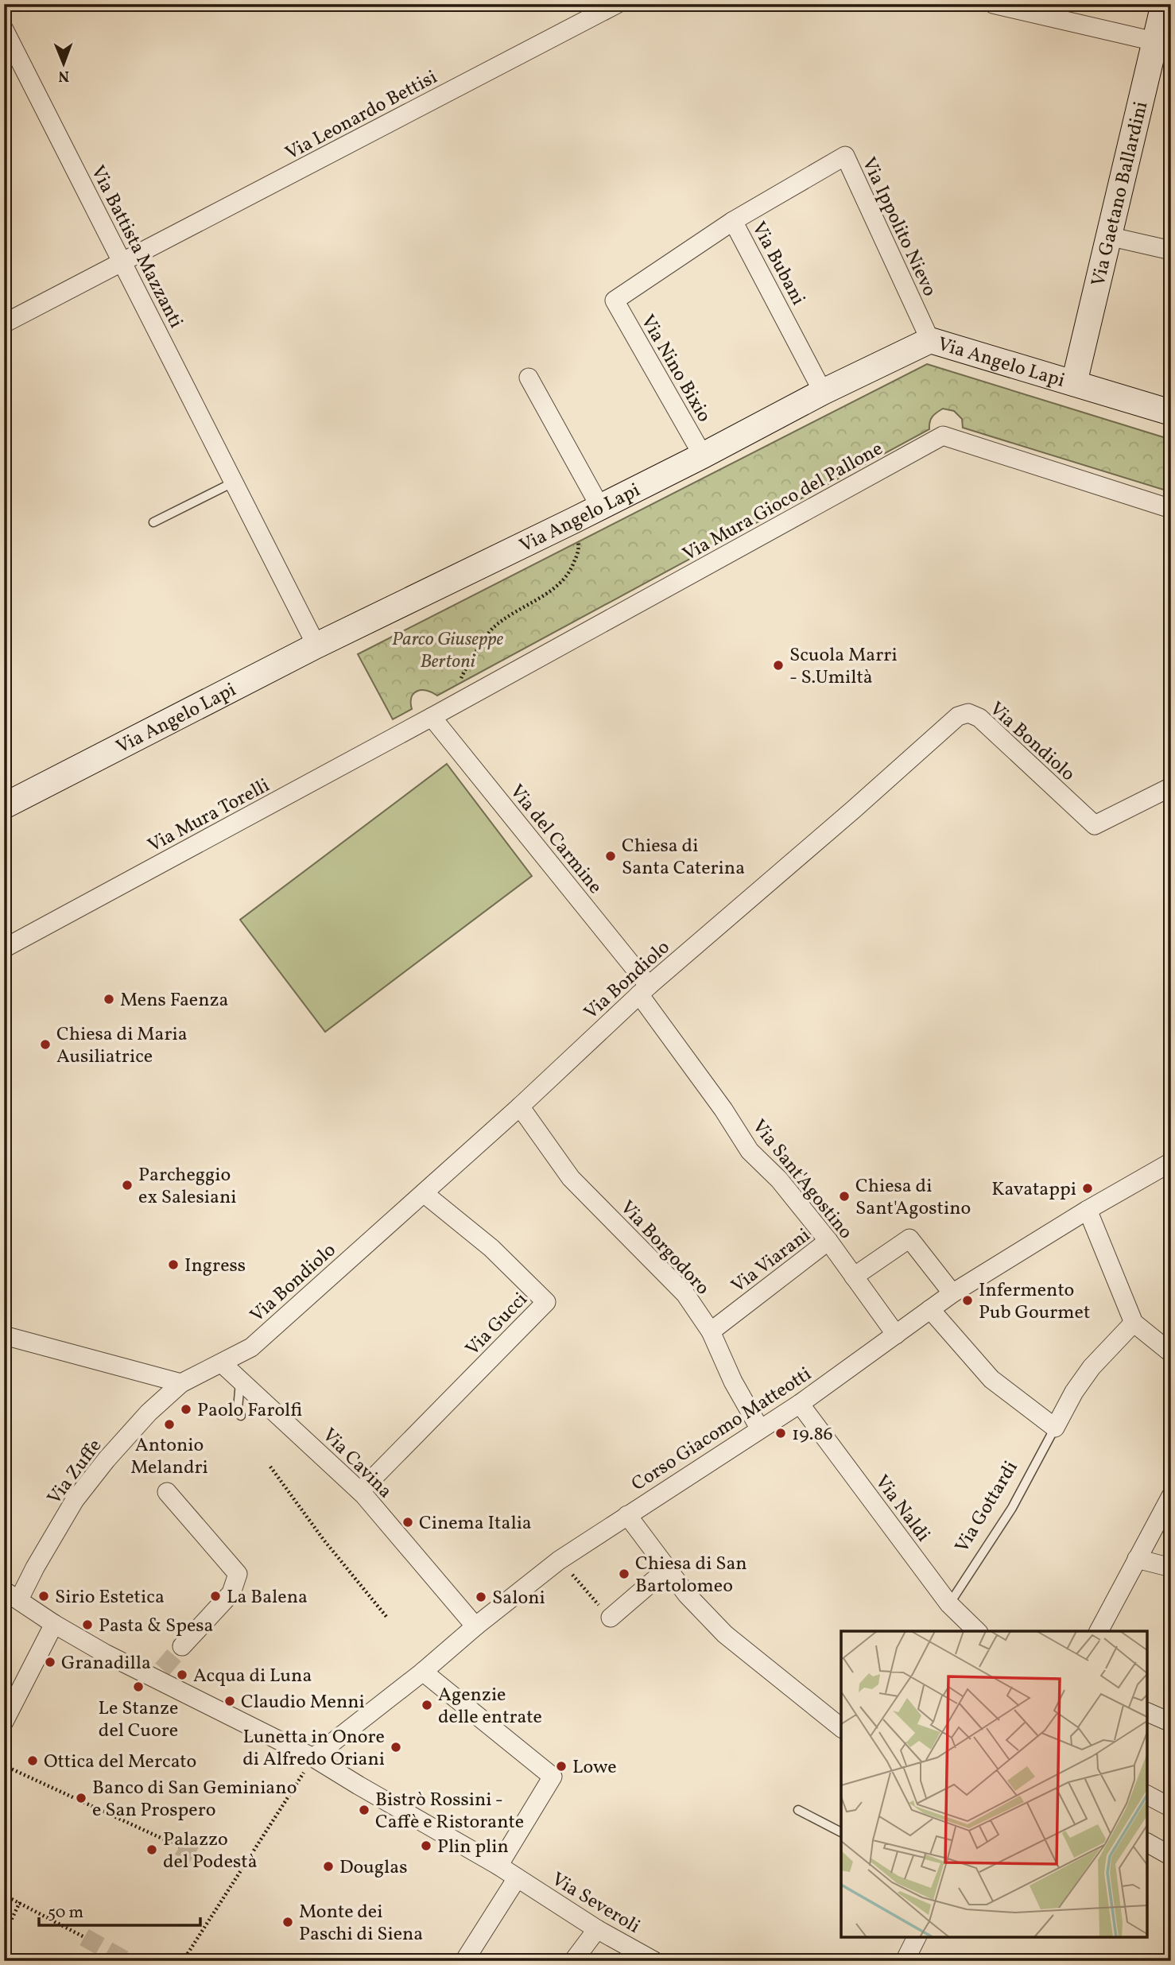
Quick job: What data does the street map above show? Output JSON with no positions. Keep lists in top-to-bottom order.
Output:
{
  "streets": {
    "street": [
      "Via Leonardo Bettisi",
      "Via Gaetano Ballardini",
      "Via Ippolito Nievo",
      "Via Battista Mazzanti",
      "Via Bubani",
      "Via Angelo Lapi",
      "Via Nino Bixio",
      "Via Mura Gioco del Pallone",
      "Via Bondiolo",
      "Via Mura Torelli",
      "Via del Carmine",
      "Via Sant'Agostino",
      "Via Borgodoro",
      "Via Viarani",
      "Via Gucci",
      "Corso Giacomo Matteotti",
      "Via Cavina",
      "Via Zuffe",
      "Via Gottardi",
      "Via Naldi",
      "Via Severoli"
    ]
  },
  "crossings": [
    ["Via Leonardo Bettisi", "Via Battista Mazzanti"],
    ["Via Gaetano Ballardini", "Via Angelo Lapi"],
    ["Via Ippolito Nievo", "Via Bubani"],
    ["Via Ippolito Nievo", "Via Angelo Lapi"],
    ["Via Battista Mazzanti", "Via Angelo Lapi"],
    ["Via Bubani", "Via Angelo Lapi"],
    ["Via Bubani", "Via Nino Bixio"],
    ["Via Angelo Lapi", "Via Nino Bixio"],
    ["Via Mura Gioco del Pallone", "Via Mura Torelli"],
    ["Via Mura Gioco del Pallone", "Via del Carmine"],
    ["Via Bondiolo", "Via del Carmine"],
    ["Via Bondiolo", "Via Sant'Agostino"],
    ["Via Bondiolo", "Via Borgodoro"],
    ["Via Bondiolo", "Via Gucci"],
    ["Via Bondiolo", "Via Cavina"],
    ["Via Bondiolo", "Via Zuffe"],
    ["Via Mura Torelli", "Via del Carmine"],
    ["Via del Carmine", "Via Sant'Agostino"],
    ["Via Sant'Agostino", "Via Viarani"],
    ["Via Sant'Agostino", "Corso Giacomo Matteotti"],
    ["Via Borgodoro", "Via Viarani"],
    ["Via Borgodoro", "Corso Giacomo Matteotti"],
    ["Via Gucci", "Via Cavina"],
    ["Corso Giacomo Matteotti", "Via Cavina"],
    ["Corso Giacomo Matteotti", "Via Naldi"],
    ["Corso Giacomo Matteotti", "Via Severoli"],
    ["Via Zuffe", "Via Severoli"],
    ["Via Gottardi", "Via Naldi"]
  ],
  "parks": ["Parco Giuseppe Bertoni"],
  "places": [
    "Scuola Marri - S.Umiltà",
    "Chiesa di Santa Caterina",
    "Mens Faenza",
    "Chiesa di Maria Ausiliatrice",
    "Parcheggio ex Salesiani",
    "Kavatappi",
    "Chiesa di Sant'Agostino",
    "Ingress",
    "Infermento Pub Gourmet",
    "Paolo Farolfi",
    "Antonio Melandri",
    "19.86",
    "Cinema Italia",
    "Chiesa di San Bartolomeo",
    "Sirio Estetica",
    "La Balena",
    "Saloni",
    "Pasta & Spesa",
    "Granadilla",
    "Acqua di Luna",
    "Le Stanze del Cuore",
    "Claudio Menni",
    "Agenzie delle entrate",
    "Lunetta in Onore di Alfredo Oriani",
    "Ottica del Mercato",
    "Lowe",
    "Banco di San Geminiano e San Prospero",
    "Bistrò Rossini - Caffè e Ristorante",
    "Plin plin",
    "Palazzo del Podestà",
    "Douglas",
    "Monte dei Paschi di Siena"
  ],
  "scale_bar": "50 m",
  "north": "bottom"
}
